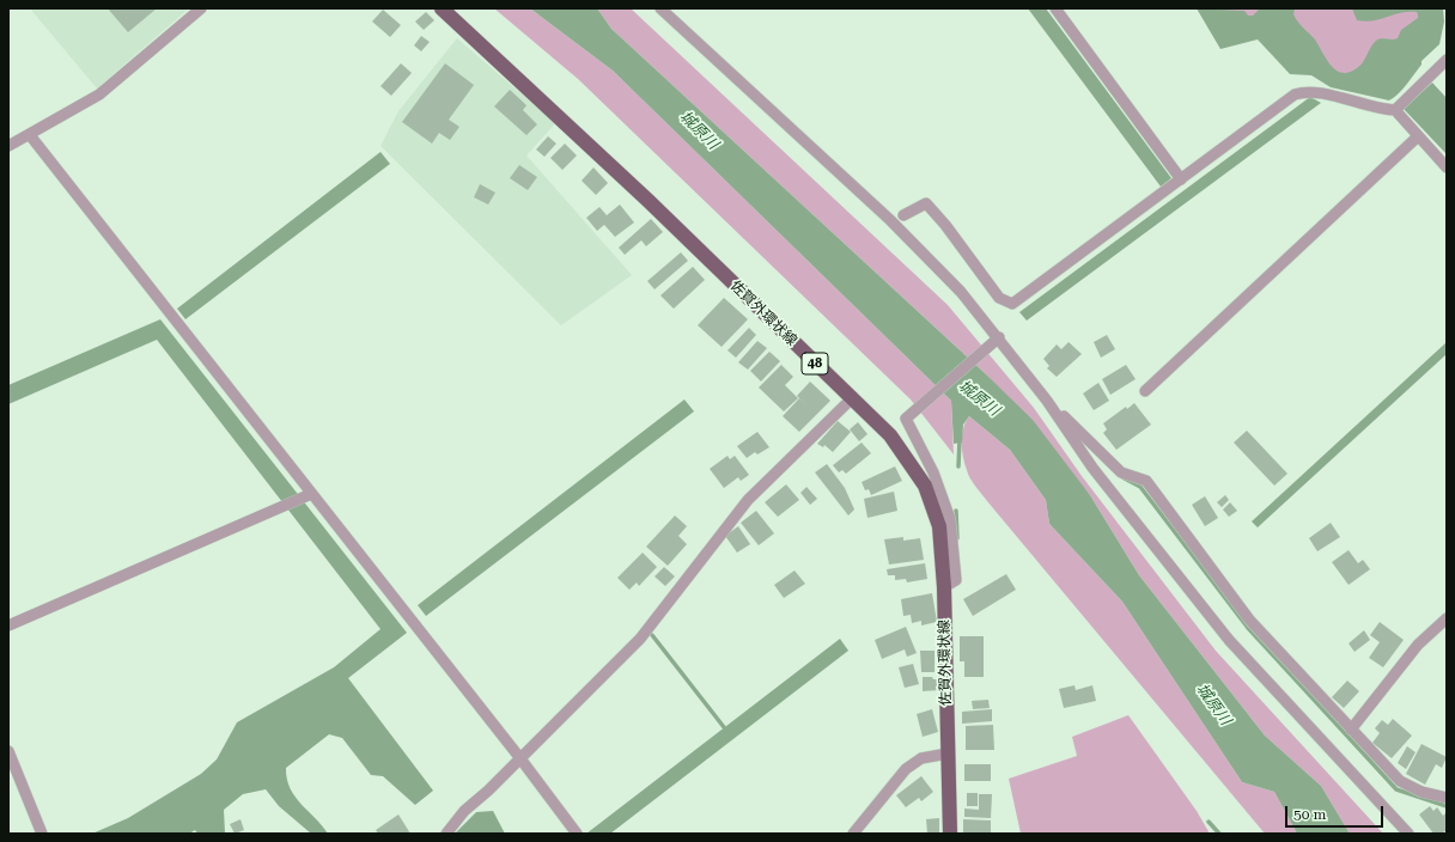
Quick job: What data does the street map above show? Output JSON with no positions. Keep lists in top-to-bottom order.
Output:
{
  "streets": {
    "main road": ["佐賀外環状線", "48"]
  },
  "water": ["城原川"],
  "scale_bar": "50 m"
}
